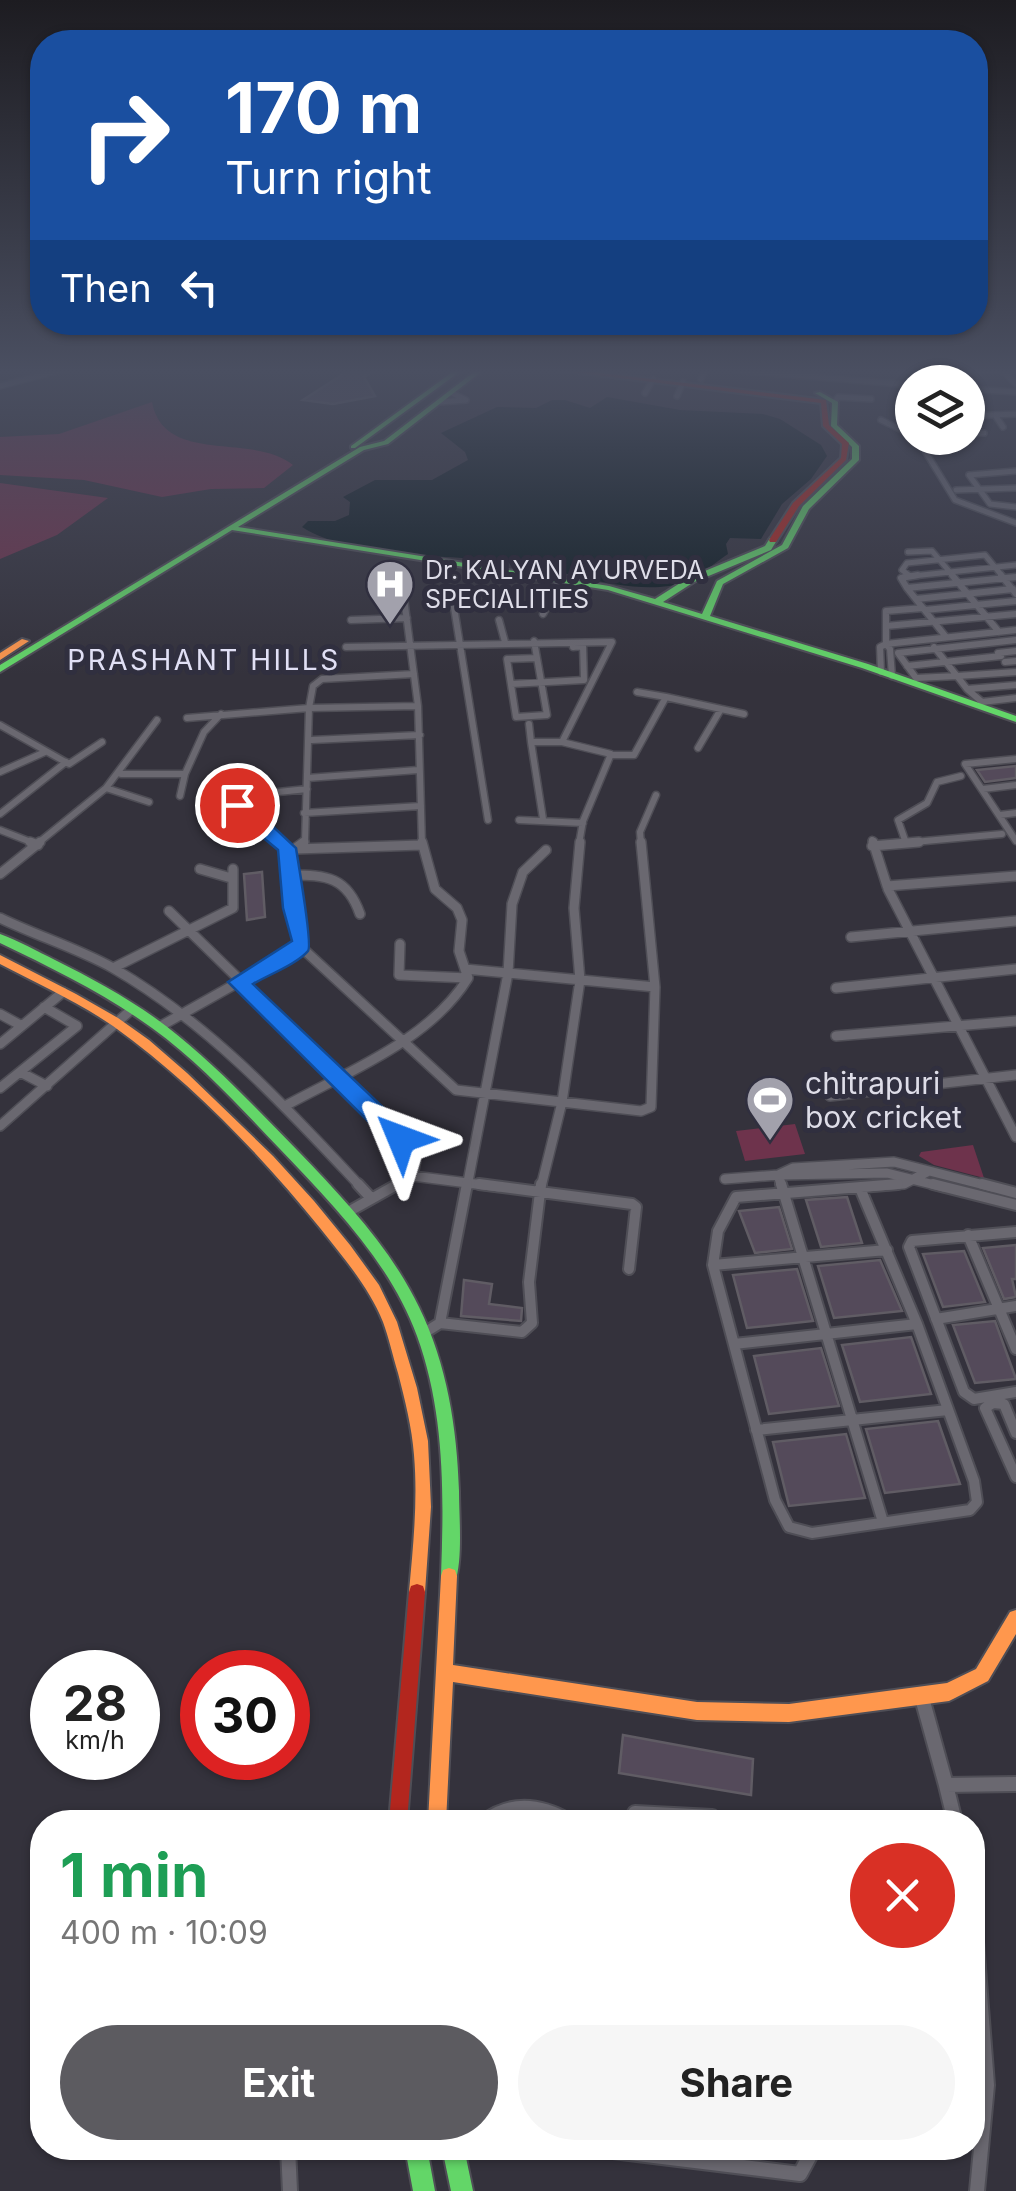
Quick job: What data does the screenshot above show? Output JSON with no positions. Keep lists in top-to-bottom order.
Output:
{
  "districts": ["PRASHANT HILLS"],
  "places": {
    "hospital": ["Dr. KALYAN AYURVEDA SPECIALITIES"],
    "sports": ["chitrapuri box cricket"]
  },
  "page": {
    "turn": ["170 m", "Turn right"],
    "then": "Then",
    "speed": "28 km/h",
    "limit": "30",
    "heading": ["1 min", "400 m · 10:09"],
    "buttons": ["Exit", "Share"]
  }
}
